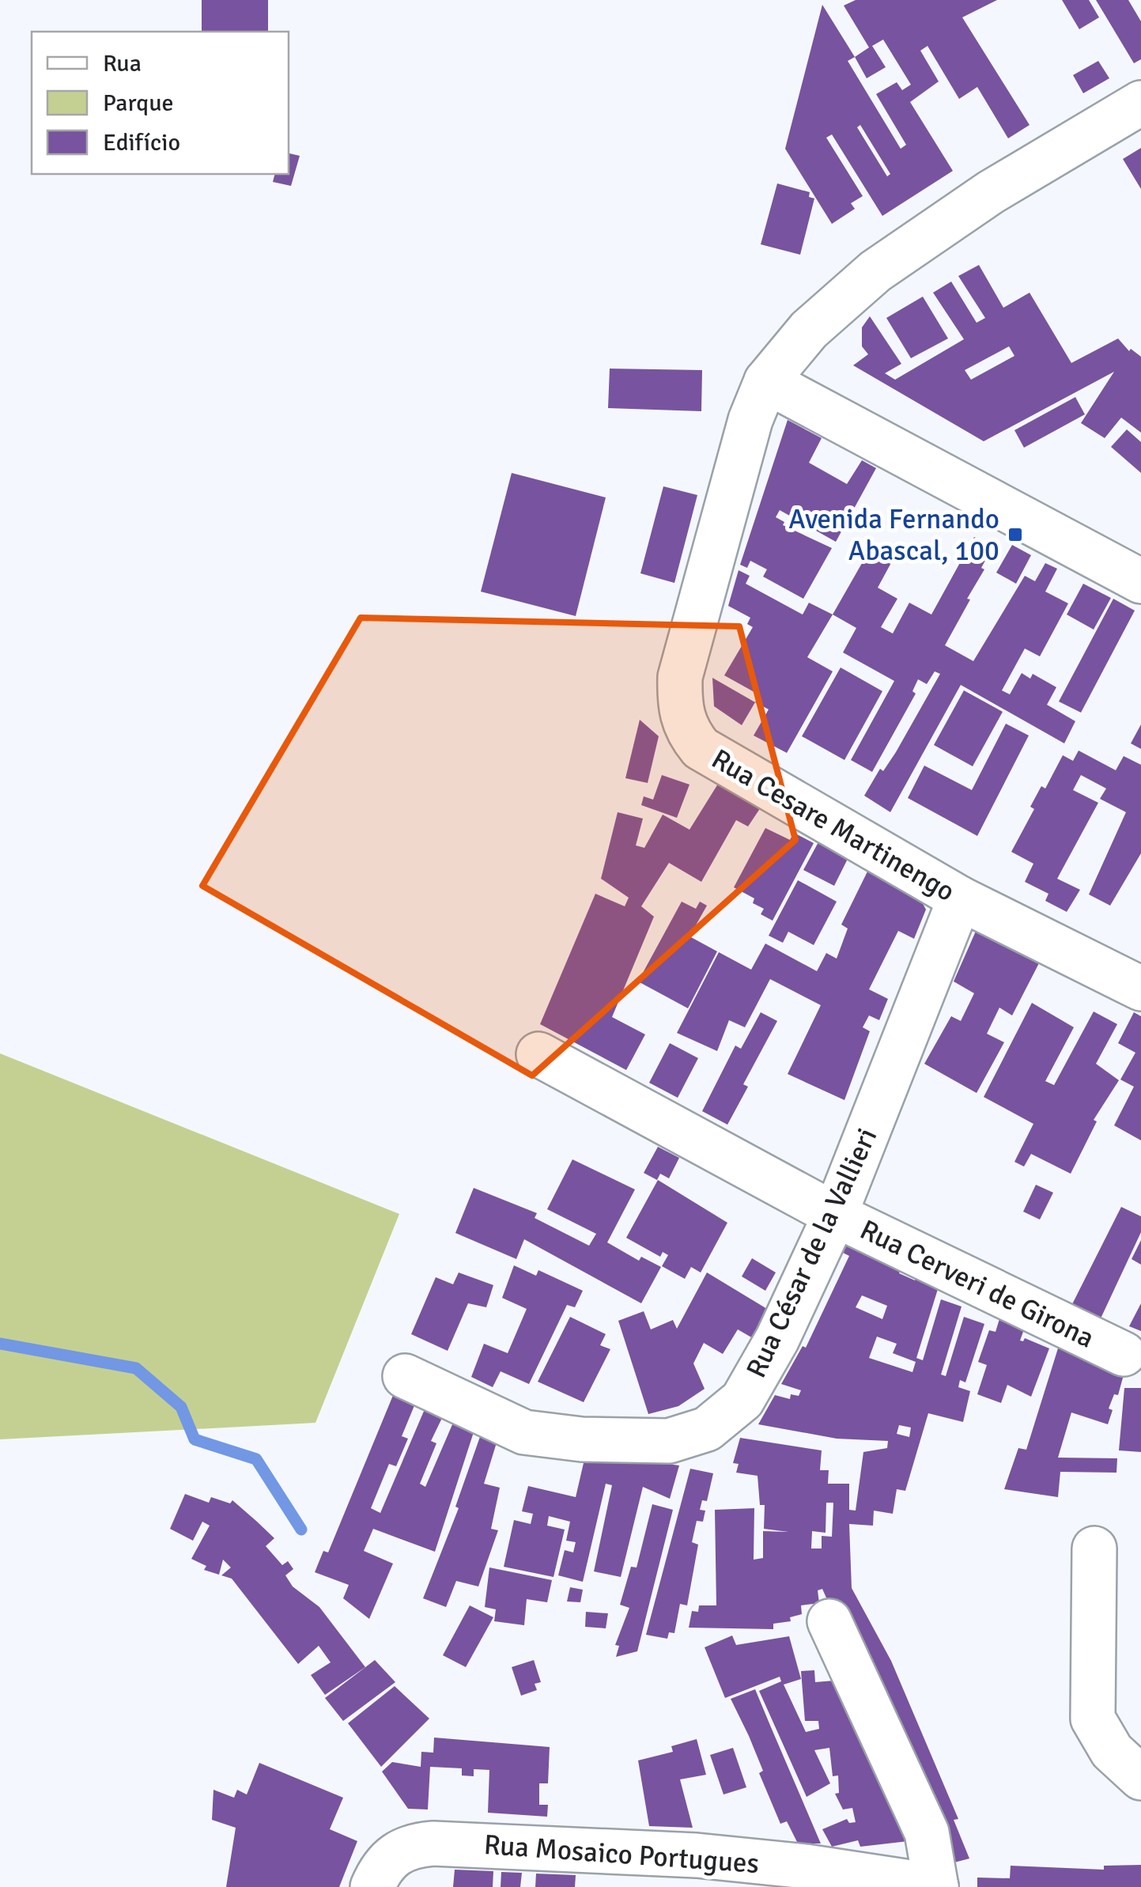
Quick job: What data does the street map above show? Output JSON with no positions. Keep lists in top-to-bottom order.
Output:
{
  "streets": {
    "street": [
      "Rua Cesare Martinengo",
      "Rua César de la Vallieri",
      "Rua Cerveri de Girona",
      "Rua Mosaico Portugues"
    ]
  },
  "crossings": [
    ["Rua Cesare Martinengo", "Rua César de la Vallieri"],
    ["Rua César de la Vallieri", "Rua Cerveri de Girona"]
  ],
  "places": {
    "transit": ["Avenida Fernando Abascal, 100"]
  },
  "legend": ["Rua", "Parque", "Edifício"]
}
